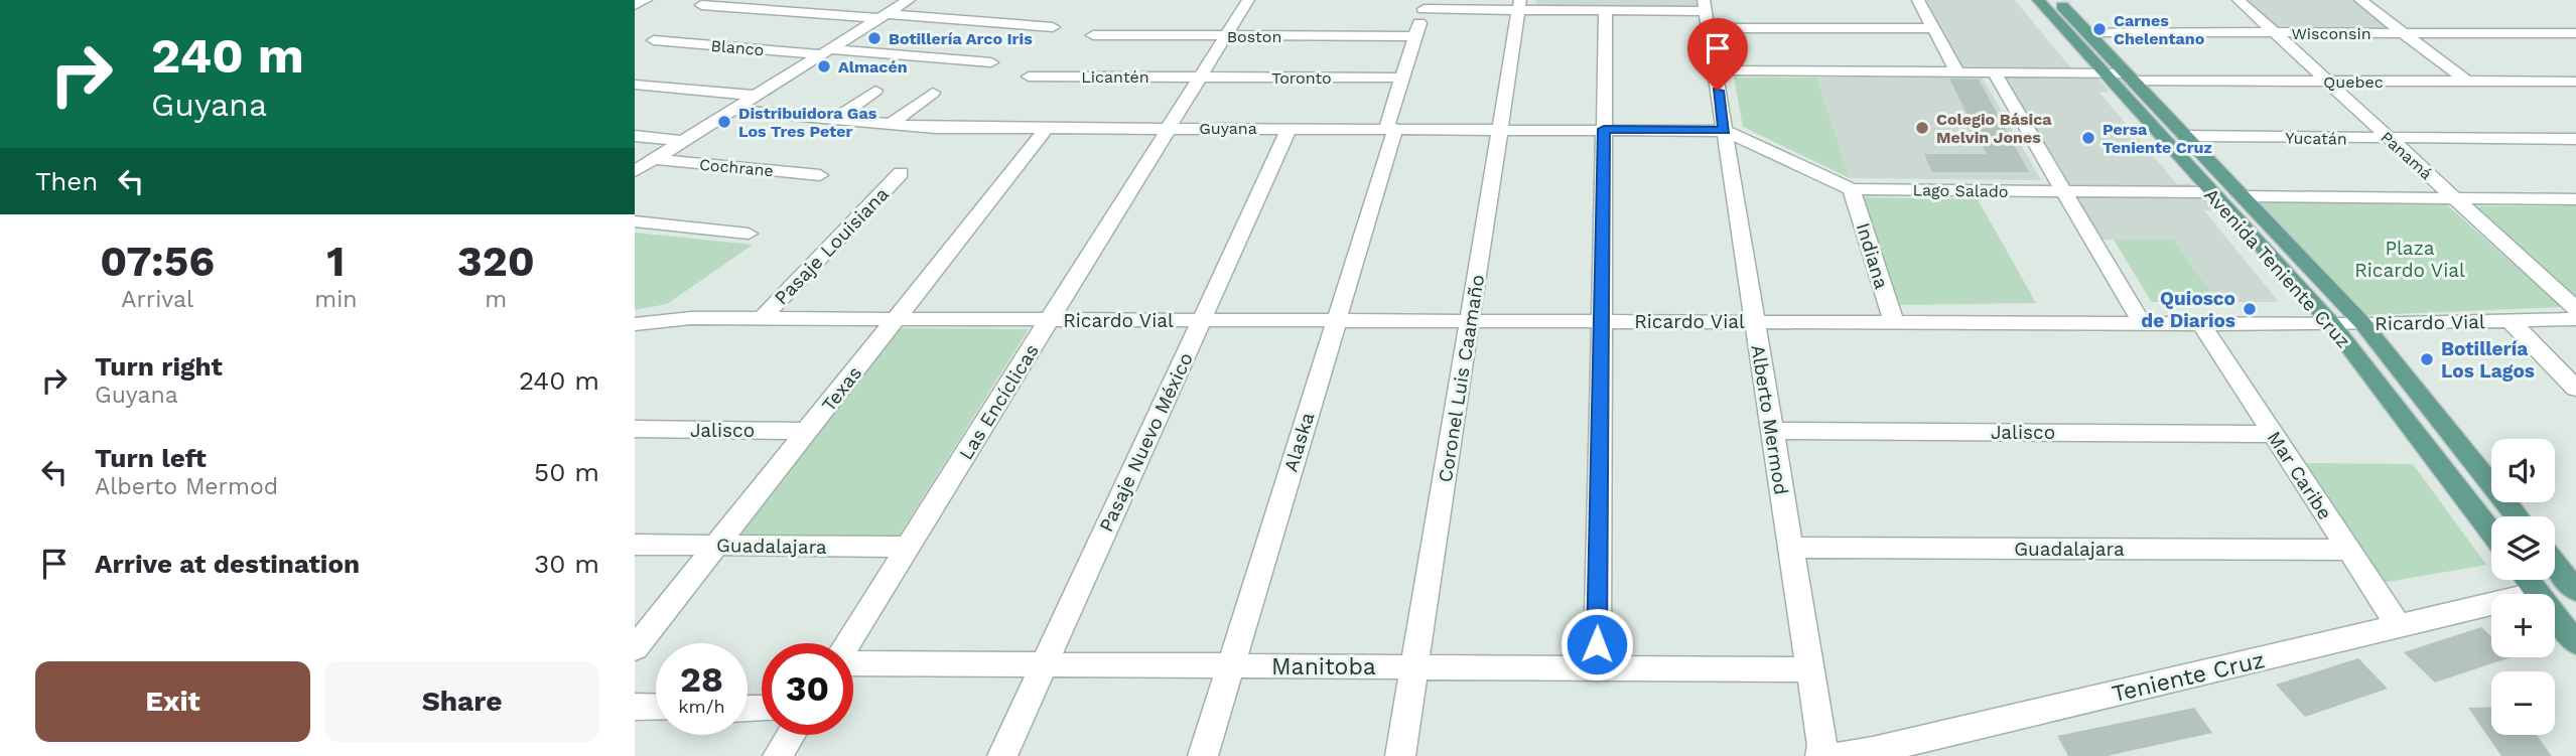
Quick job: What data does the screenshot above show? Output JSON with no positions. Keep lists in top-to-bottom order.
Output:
{
  "streets": {
    "main road": ["Avenida Teniente Cruz"],
    "street": [
      "Wisconsin",
      "Boston",
      "Blanco",
      "Licantén",
      "Toronto",
      "Quebec",
      "Guyana",
      "Yucatán",
      "Panamá",
      "Cochrane",
      "Lago Salado",
      "Pasaje Louisiana",
      "Indiana",
      "Ricardo Vial",
      "Coronel Luis Caamaño",
      "Texas",
      "Las Encíclicas",
      "Alberto Mermod",
      "Jalisco",
      "Pasaje Nuevo México",
      "Alaska",
      "Mar Caribe",
      "Guadalajara",
      "Manitoba",
      "Teniente Cruz"
    ]
  },
  "crossings": [
    ["Wisconsin", "Panamá"],
    ["Wisconsin", "Avenida Teniente Cruz"],
    ["Boston", "Las Encíclicas"],
    ["Boston", "Alaska"],
    ["Licantén", "Toronto"],
    ["Licantén", "Las Encíclicas"],
    ["Toronto", "Las Encíclicas"],
    ["Toronto", "Alaska"],
    ["Quebec", "Panamá"],
    ["Quebec", "Avenida Teniente Cruz"],
    ["Quebec", "Alberto Mermod"],
    ["Guyana", "Lago Salado"],
    ["Guyana", "Coronel Luis Caamaño"],
    ["Guyana", "Texas"],
    ["Guyana", "Las Encíclicas"],
    ["Guyana", "Alberto Mermod"],
    ["Guyana", "Pasaje Nuevo México"],
    ["Guyana", "Alaska"],
    ["Yucatán", "Panamá"],
    ["Yucatán", "Avenida Teniente Cruz"],
    ["Lago Salado", "Indiana"],
    ["Lago Salado", "Avenida Teniente Cruz"],
    ["Lago Salado", "Alberto Mermod"],
    ["Pasaje Louisiana", "Ricardo Vial"],
    ["Indiana", "Ricardo Vial"],
    ["Avenida Teniente Cruz", "Ricardo Vial"],
    ["Ricardo Vial", "Coronel Luis Caamaño"],
    ["Ricardo Vial", "Texas"],
    ["Ricardo Vial", "Las Encíclicas"],
    ["Ricardo Vial", "Alberto Mermod"],
    ["Ricardo Vial", "Pasaje Nuevo México"],
    ["Ricardo Vial", "Alaska"],
    ["Ricardo Vial", "Mar Caribe"],
    ["Coronel Luis Caamaño", "Manitoba"],
    ["Texas", "Jalisco"],
    ["Texas", "Guadalajara"],
    ["Las Encíclicas", "Guadalajara"],
    ["Alberto Mermod", "Jalisco"],
    ["Alberto Mermod", "Guadalajara"],
    ["Alberto Mermod", "Manitoba"],
    ["Jalisco", "Mar Caribe"],
    ["Pasaje Nuevo México", "Manitoba"],
    ["Alaska", "Manitoba"],
    ["Mar Caribe", "Guadalajara"],
    ["Mar Caribe", "Teniente Cruz"]
  ],
  "parks": ["Plaza Ricardo Vial"],
  "places": [
    "Carnes Chelentano",
    "Botillería Arco Iris",
    "Almacén",
    "Distribuidora Gas Los Tres Peter",
    "Colegio Básica Melvin Jones",
    "Persa Teniente Cruz",
    "Quiosco de Diarios",
    "Botillería Los Lagos"
  ],
  "page": {
    "turn": ["240 m", "Guyana"],
    "then": "Then",
    "eta": [
      "07:56",
      "Arrival",
      "1",
      "min",
      "320",
      "m"
    ],
    "list": [
      {
        "name": "Turn right",
        "note": "Guyana",
        "value": "240 m"
      },
      {
        "name": "Turn left",
        "note": "Alberto Mermod",
        "value": "50 m"
      },
      {
        "name": "Arrive at destination",
        "value": "30 m"
      }
    ],
    "map_buttons": ["+", "−"],
    "speed": "28 km/h",
    "limit": "30",
    "buttons": ["Exit", "Share"]
  }
}
